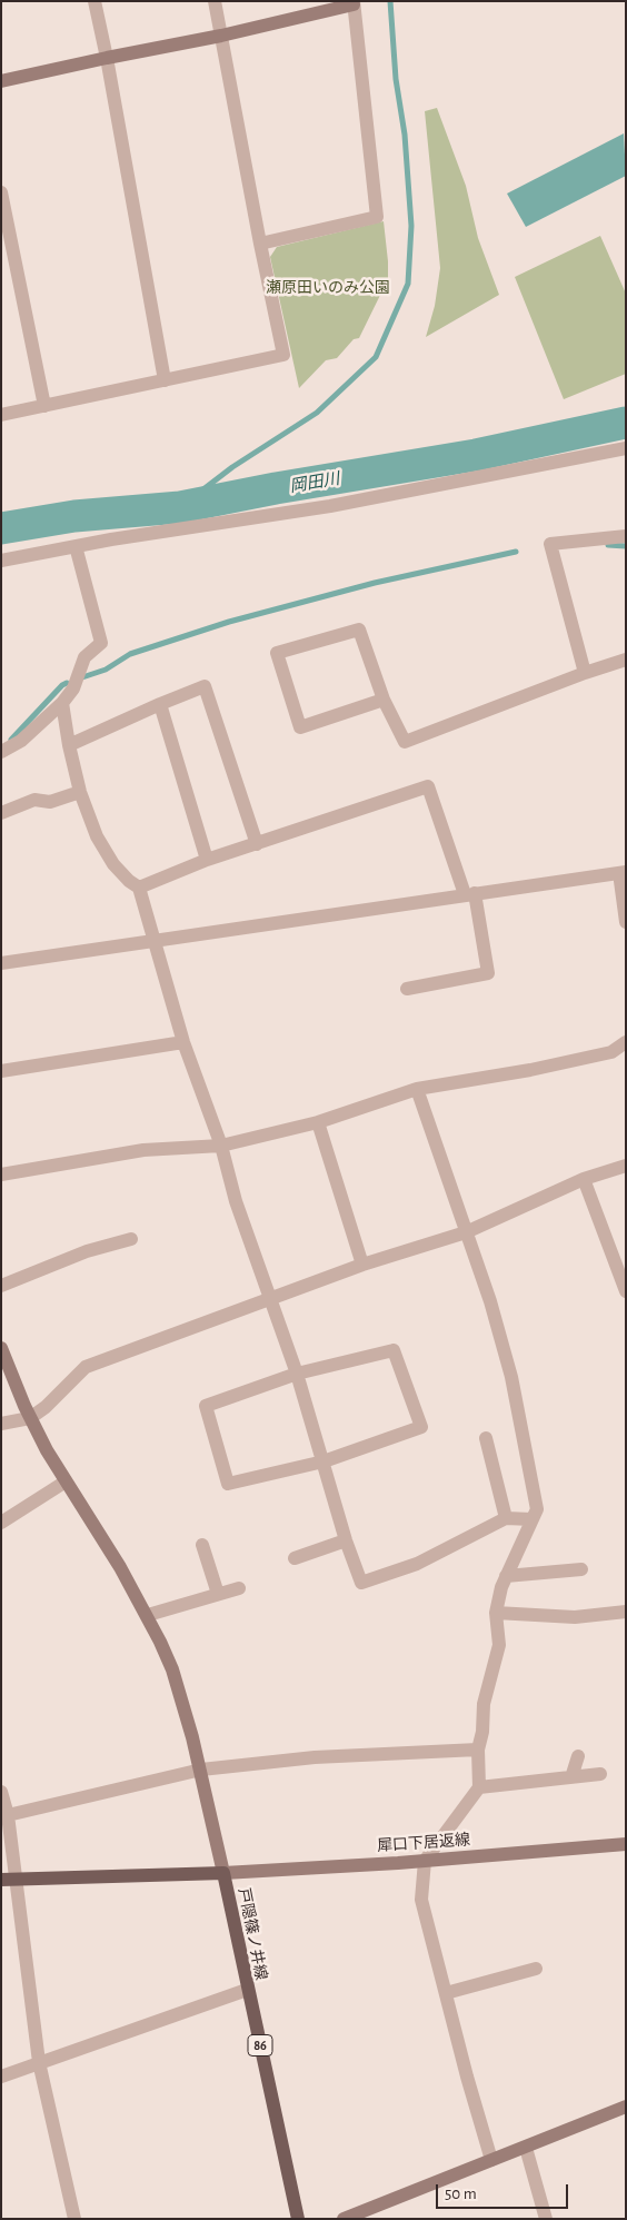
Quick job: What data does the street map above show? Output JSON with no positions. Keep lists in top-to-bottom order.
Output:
{
  "streets": {
    "main road": ["戸隠篠ノ井線", "86"],
    "street": ["犀口下居返線"]
  },
  "crossings": [
    ["犀口下居返線", "戸隠篠ノ井線"]
  ],
  "water": ["岡田川"],
  "parks": ["瀬原田いのみ公園"],
  "scale_bar": "50 m"
}
